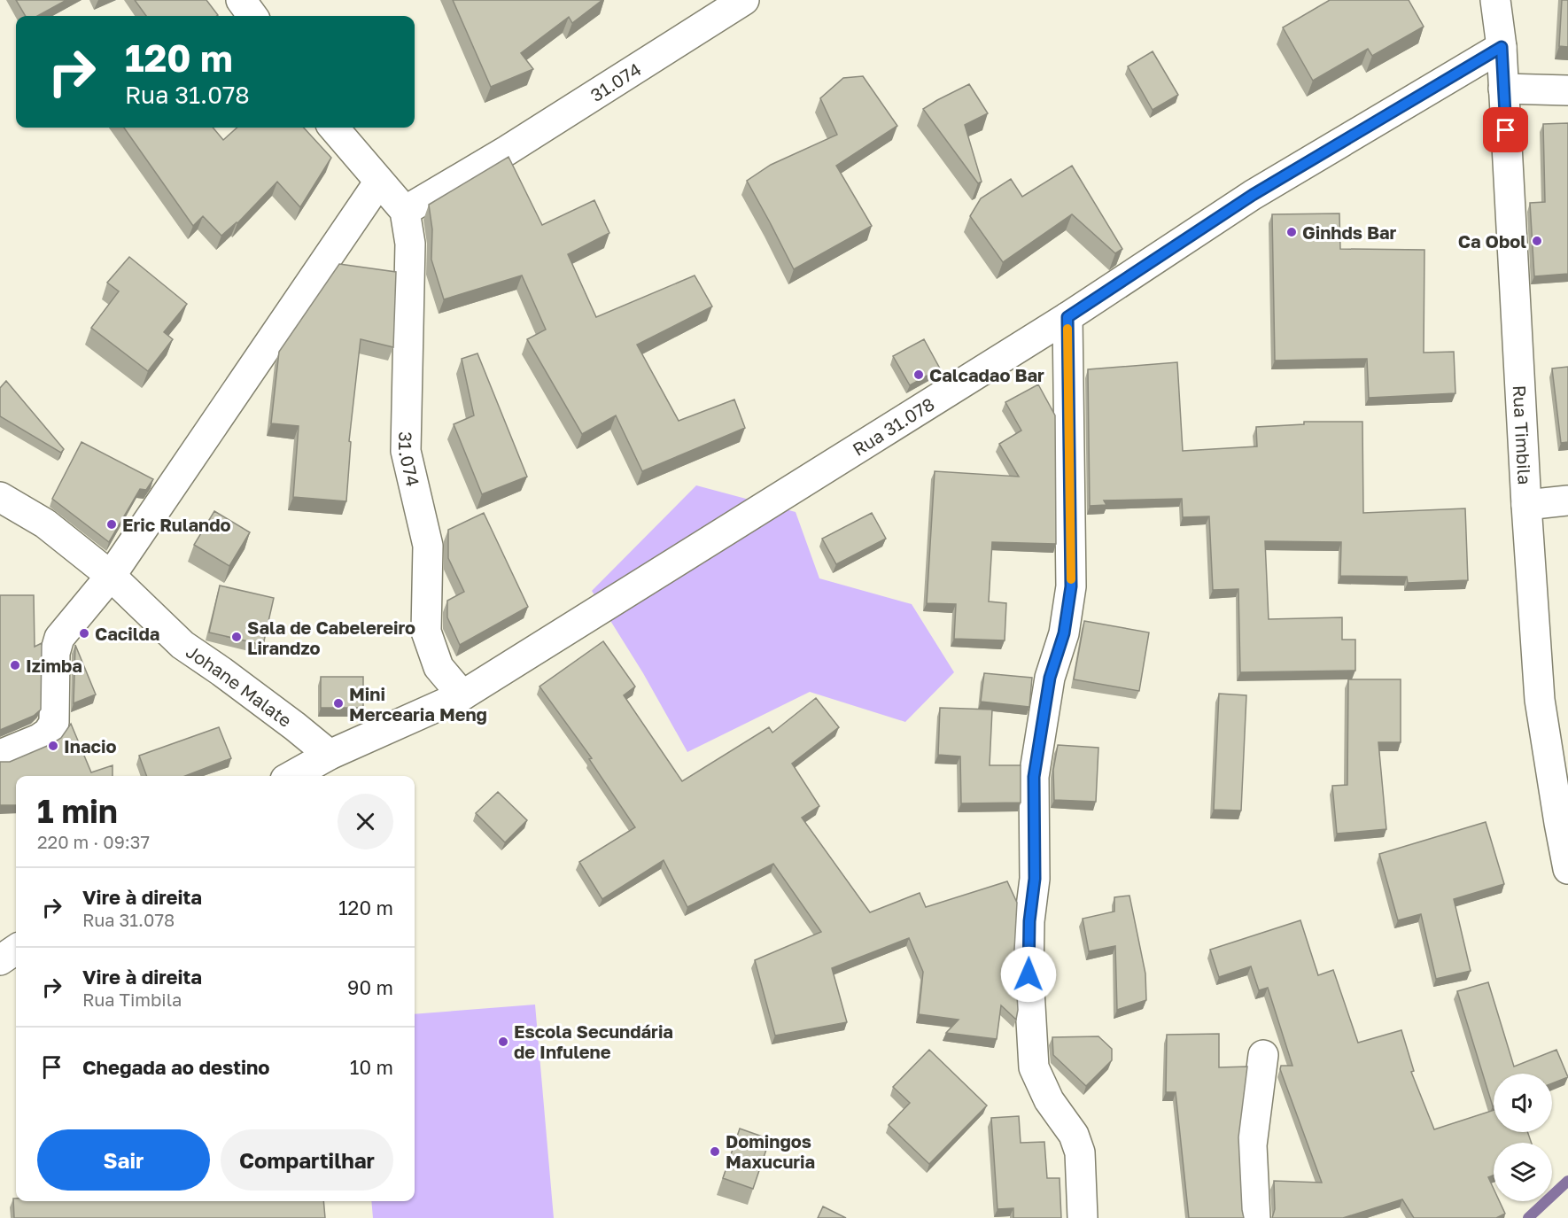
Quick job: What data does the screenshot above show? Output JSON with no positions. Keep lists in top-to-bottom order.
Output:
{
  "streets": {
    "street": [
      "31.074",
      "Rua 31.078",
      "Rua Timbila",
      "Johane Malate"
    ]
  },
  "crossings": [
    ["31.074", "Rua 31.078"],
    ["Rua 31.078", "Rua Timbila"],
    ["Rua 31.078", "Johane Malate"]
  ],
  "places": [
    "Ginhds Bar",
    "Ca Obol",
    "Calcadao Bar",
    "Eric Rulando",
    "Cacilda",
    "Sala de Cabelereiro Lirandzo",
    "Izimba",
    "Mini Mercearia Meng",
    "Inacio",
    "Escola Secundária de Infulene",
    "Domingos Maxucuria"
  ],
  "page": {
    "turn": ["120 m", "Rua 31.078"],
    "heading": ["1 min", "220 m · 09:37"],
    "list": [
      {
        "name": "Vire à direita",
        "note": "Rua 31.078",
        "value": "120 m"
      },
      {
        "name": "Vire à direita",
        "note": "Rua Timbila",
        "value": "90 m"
      },
      {
        "name": "Chegada ao destino",
        "value": "10 m"
      }
    ],
    "buttons": ["Sair", "Compartilhar"]
  }
}
